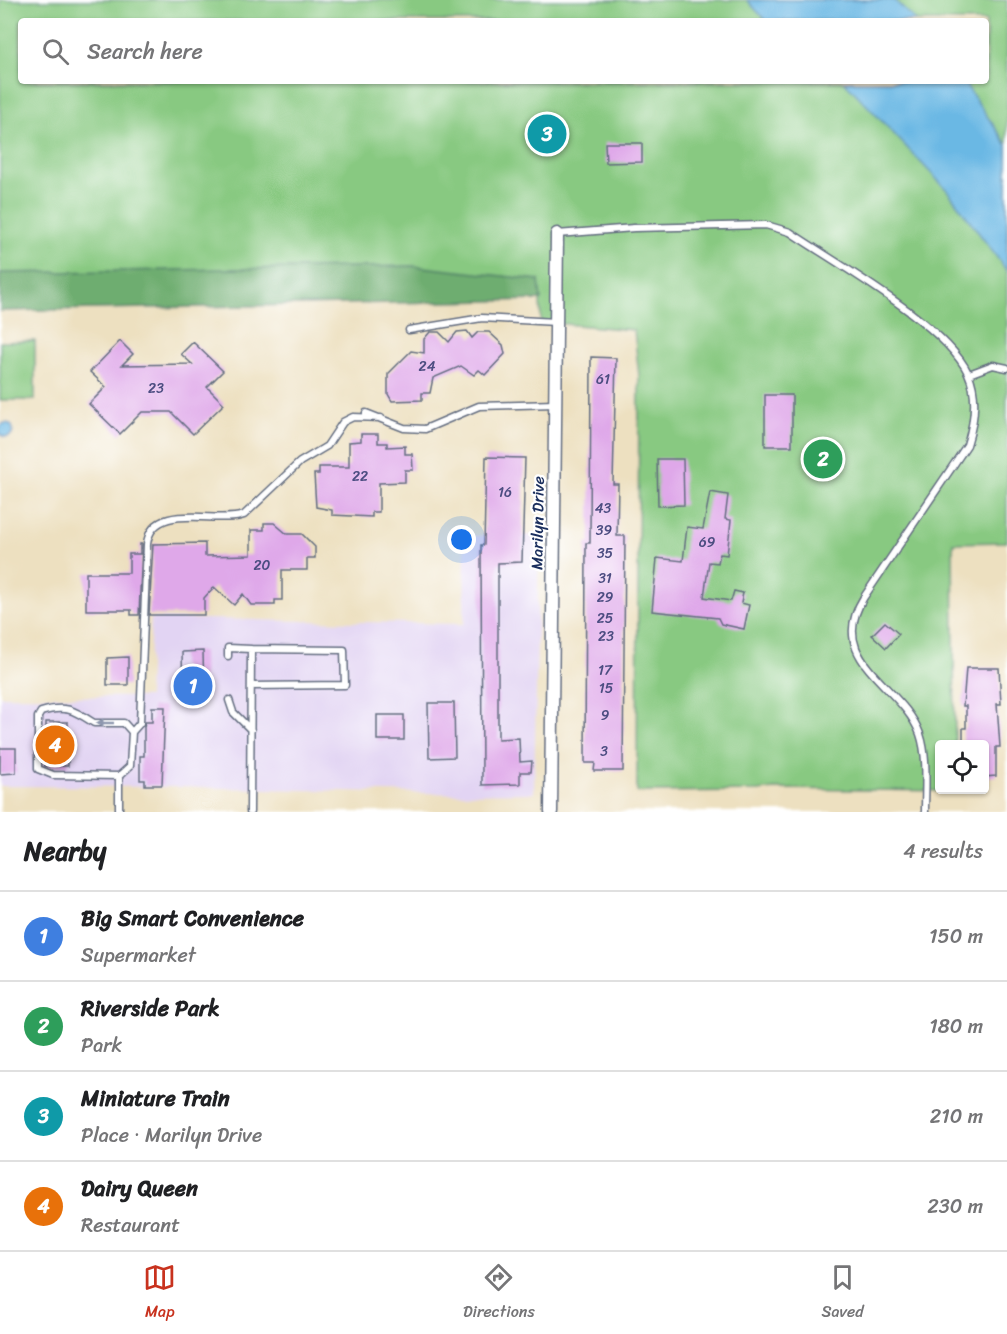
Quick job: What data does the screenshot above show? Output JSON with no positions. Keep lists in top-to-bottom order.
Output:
{
  "streets": {
    "street": ["Marilyn Drive"]
  },
  "house_numbers": [
    "24",
    "61",
    "23",
    "22",
    "16",
    "43",
    "39",
    "69",
    "35",
    "20",
    "31",
    "29",
    "25",
    "23",
    "17",
    "15",
    "9",
    "3"
  ],
  "page": {
    "search": "Search here",
    "pins": [
      "3",
      "2",
      "1",
      "4"
    ],
    "heading": ["Nearby", "4 results"],
    "list": [
      {
        "mark": "1",
        "name": "Big Smart Convenience",
        "note": "Supermarket",
        "value": "150 m"
      },
      {
        "mark": "2",
        "name": "Riverside Park",
        "note": "Park",
        "value": "180 m"
      },
      {
        "mark": "3",
        "name": "Miniature Train",
        "note": "Place · Marilyn Drive",
        "value": "210 m"
      },
      {
        "mark": "4",
        "name": "Dairy Queen",
        "note": "Restaurant",
        "value": "230 m"
      }
    ],
    "nav": ["Map", "Directions", "Saved"]
  }
}
